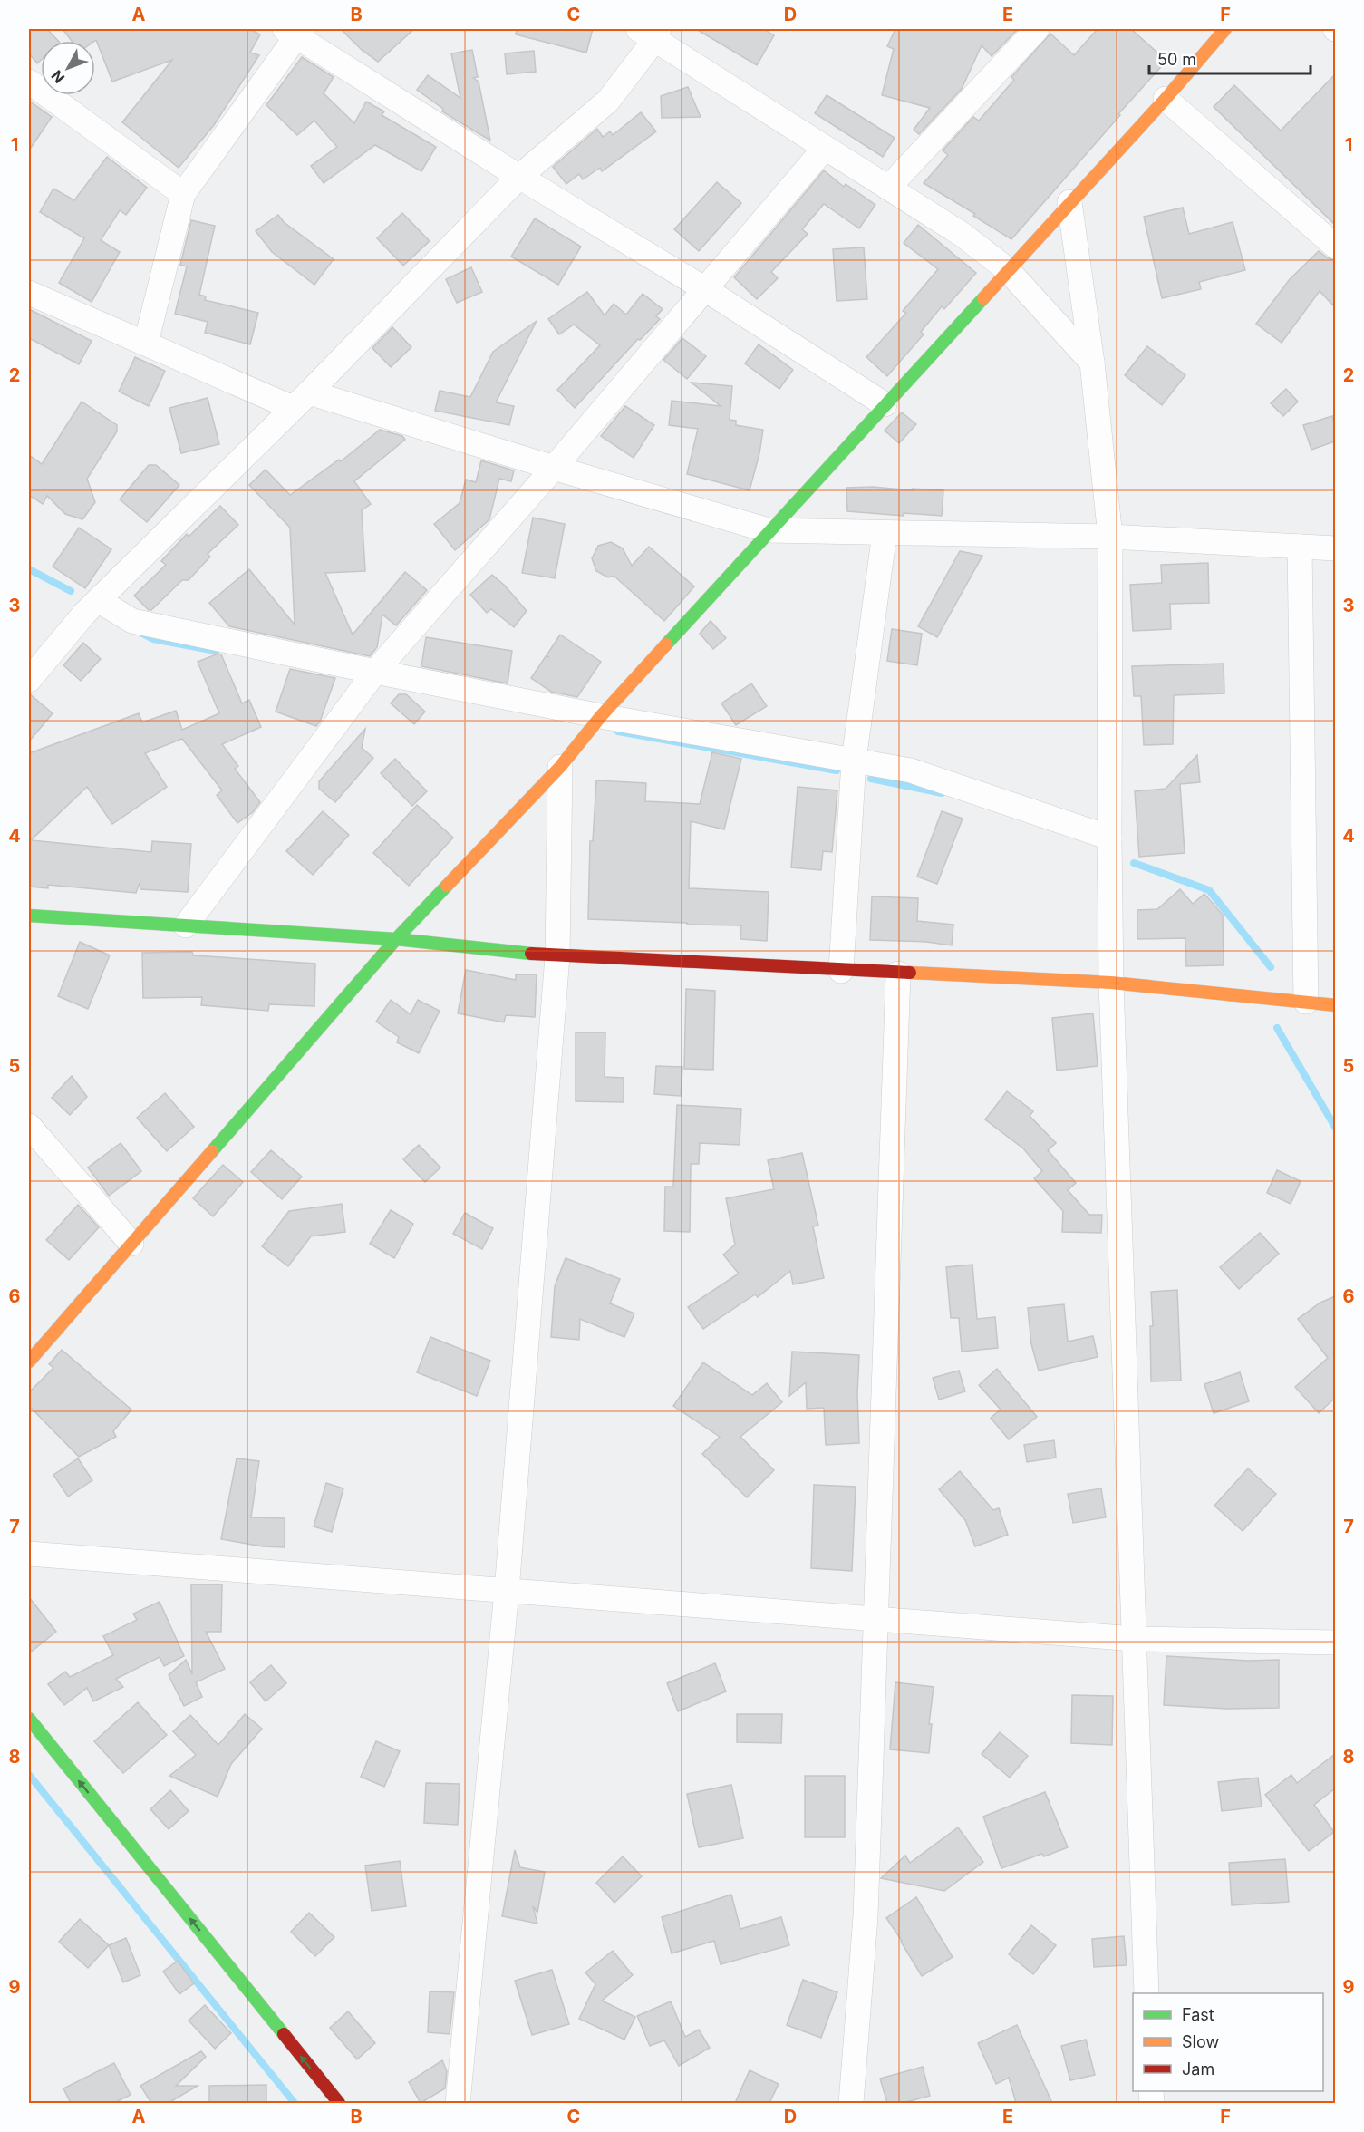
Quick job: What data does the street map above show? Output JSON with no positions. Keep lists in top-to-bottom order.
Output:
{
  "legend": ["Fast", "Slow", "Jam"],
  "scale_bar": "50 m",
  "north": "bottom left",
  "grid": {
    "columns": [
      "A",
      "B",
      "C",
      "D",
      "E",
      "F"
    ],
    "rows": [
      "1",
      "2",
      "3",
      "4",
      "5",
      "6",
      "7",
      "8",
      "9"
    ]
  }
}
